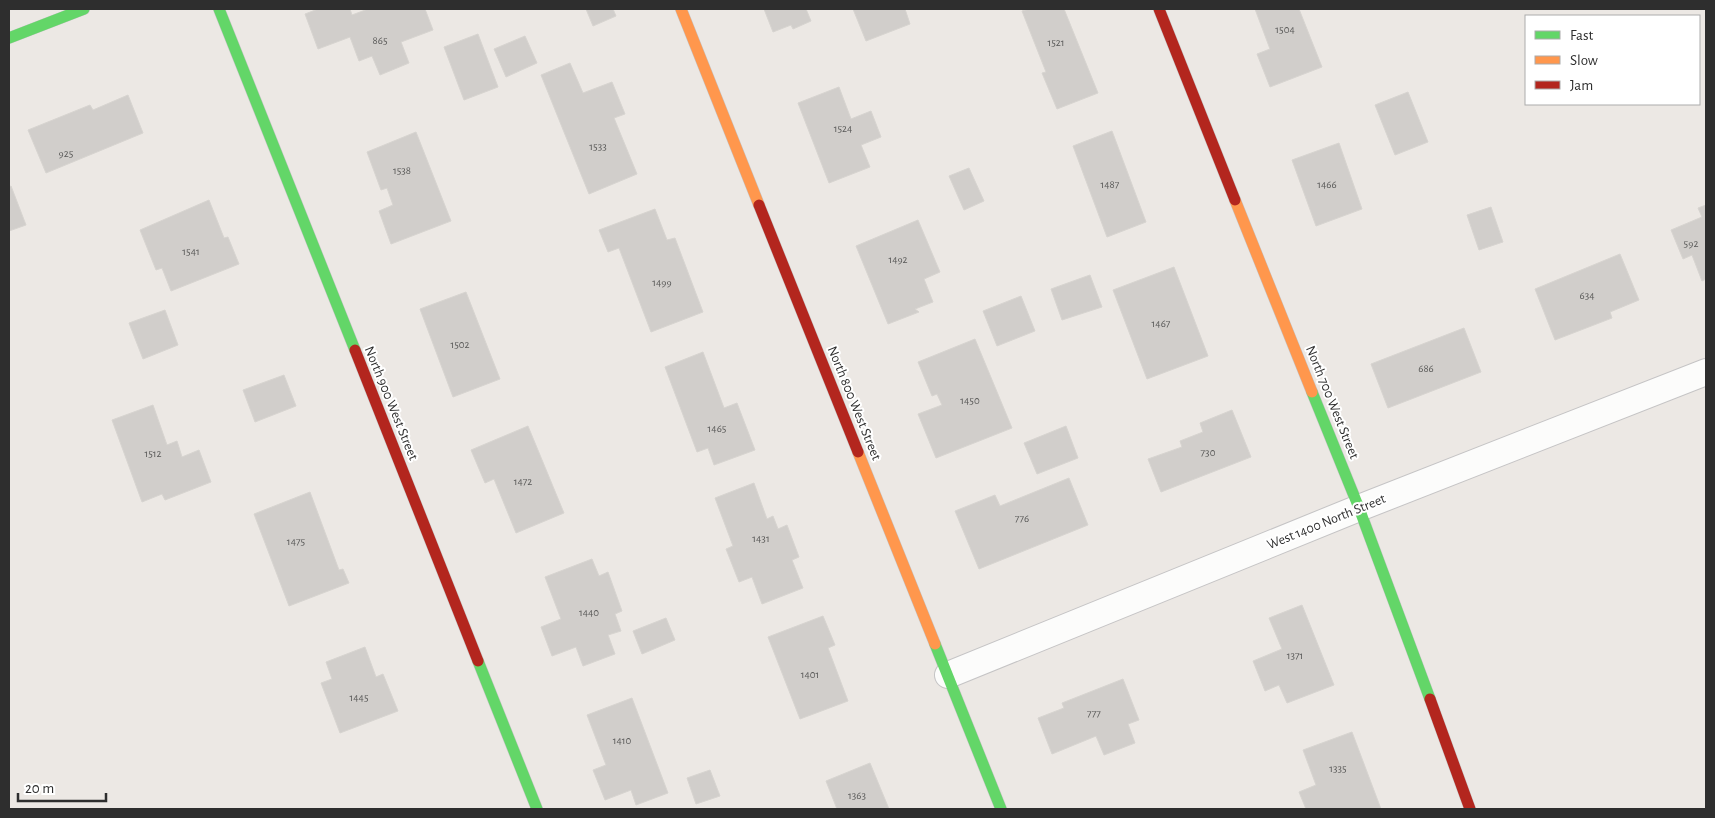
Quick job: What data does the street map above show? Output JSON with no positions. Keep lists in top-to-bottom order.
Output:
{
  "streets": {
    "street": [
      "North 700 West Street",
      "North 900 West Street",
      "North 800 West Street",
      "West 1400 North Street"
    ]
  },
  "crossings": [
    ["North 700 West Street", "West 1400 North Street"],
    ["North 800 West Street", "West 1400 North Street"]
  ],
  "house_numbers": [
    "1504",
    "865",
    "1521",
    "1524",
    "1533",
    "925",
    "1538",
    "1487",
    "1466",
    "592",
    "1541",
    "1492",
    "1499",
    "634",
    "1467",
    "1502",
    "686",
    "1450",
    "1465",
    "730",
    "1512",
    "1472",
    "776",
    "1431",
    "1475",
    "1440",
    "1371",
    "1401",
    "1445",
    "777",
    "1410",
    "1335",
    "1363"
  ],
  "legend": ["Fast", "Slow", "Jam"],
  "scale_bar": "20 m"
}
